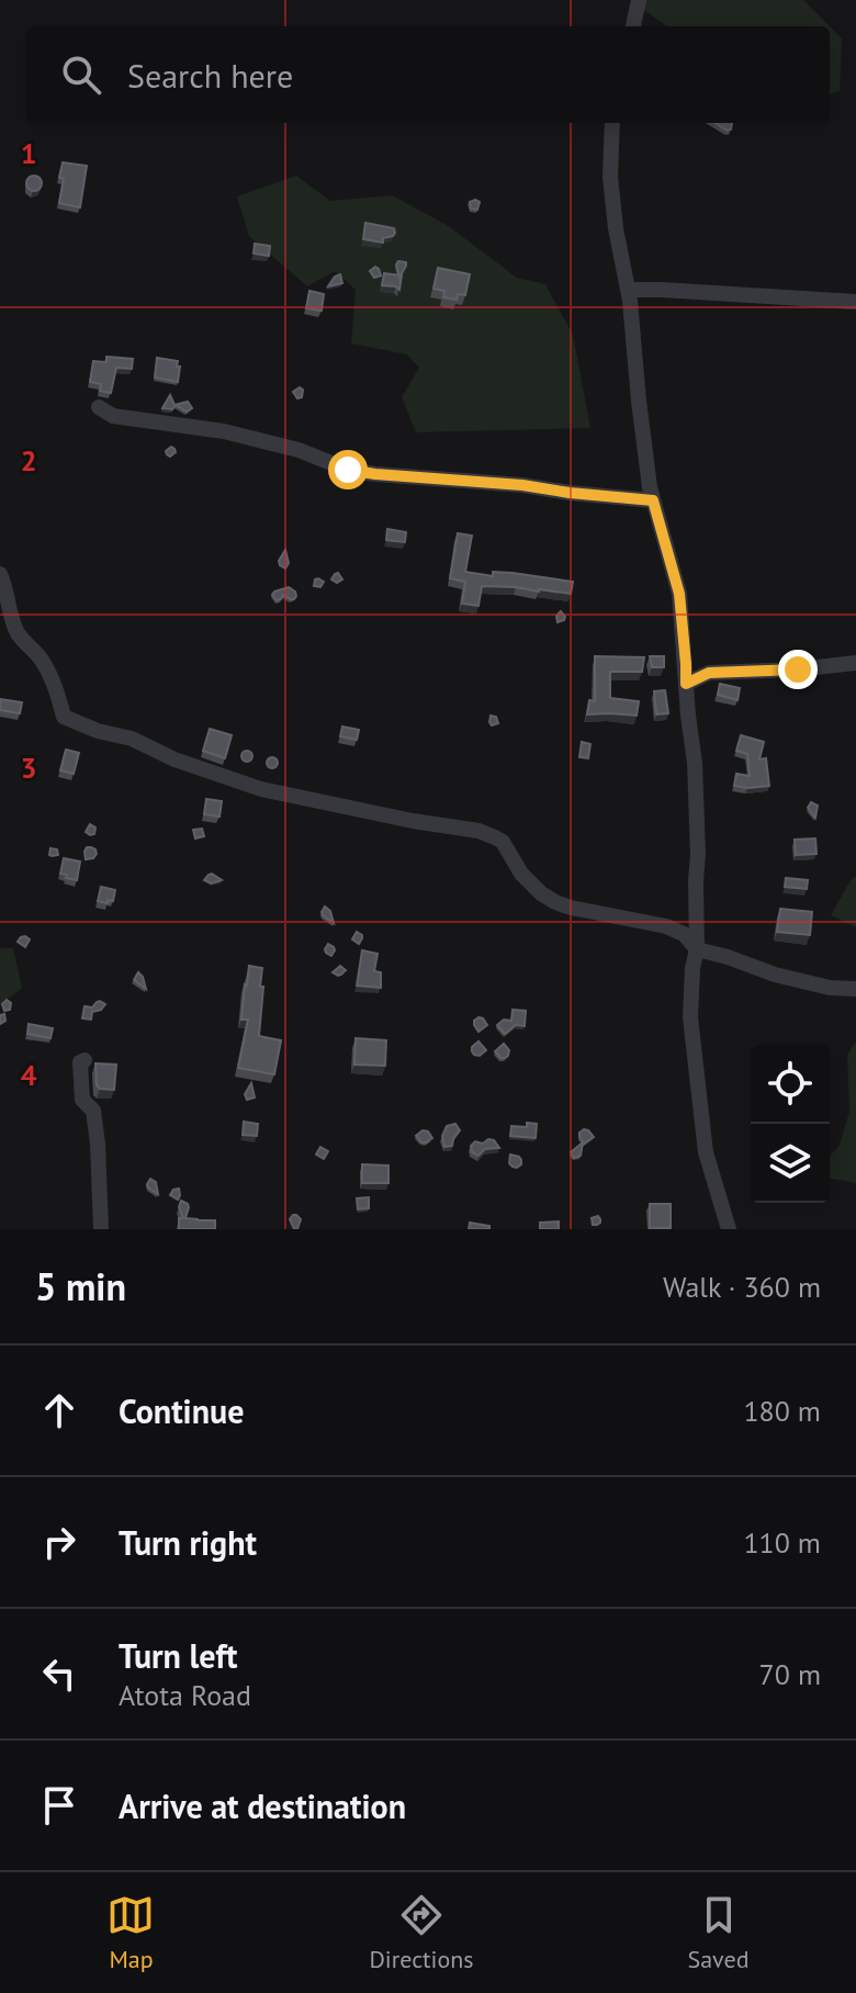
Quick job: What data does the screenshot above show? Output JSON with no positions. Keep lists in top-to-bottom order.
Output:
{
  "page": {
    "search": "Search here",
    "heading": ["5 min", "Walk · 360 m"],
    "list": [
      ["Continue", "180 m"],
      ["Turn right", "110 m"],
      ["Turn left", "Atota Road", "70 m"],
      "Arrive at destination"
    ],
    "nav": ["Map", "Directions", "Saved"]
  },
  "grid": {
    "rows": [
      "1",
      "2",
      "3",
      "4"
    ]
  }
}
